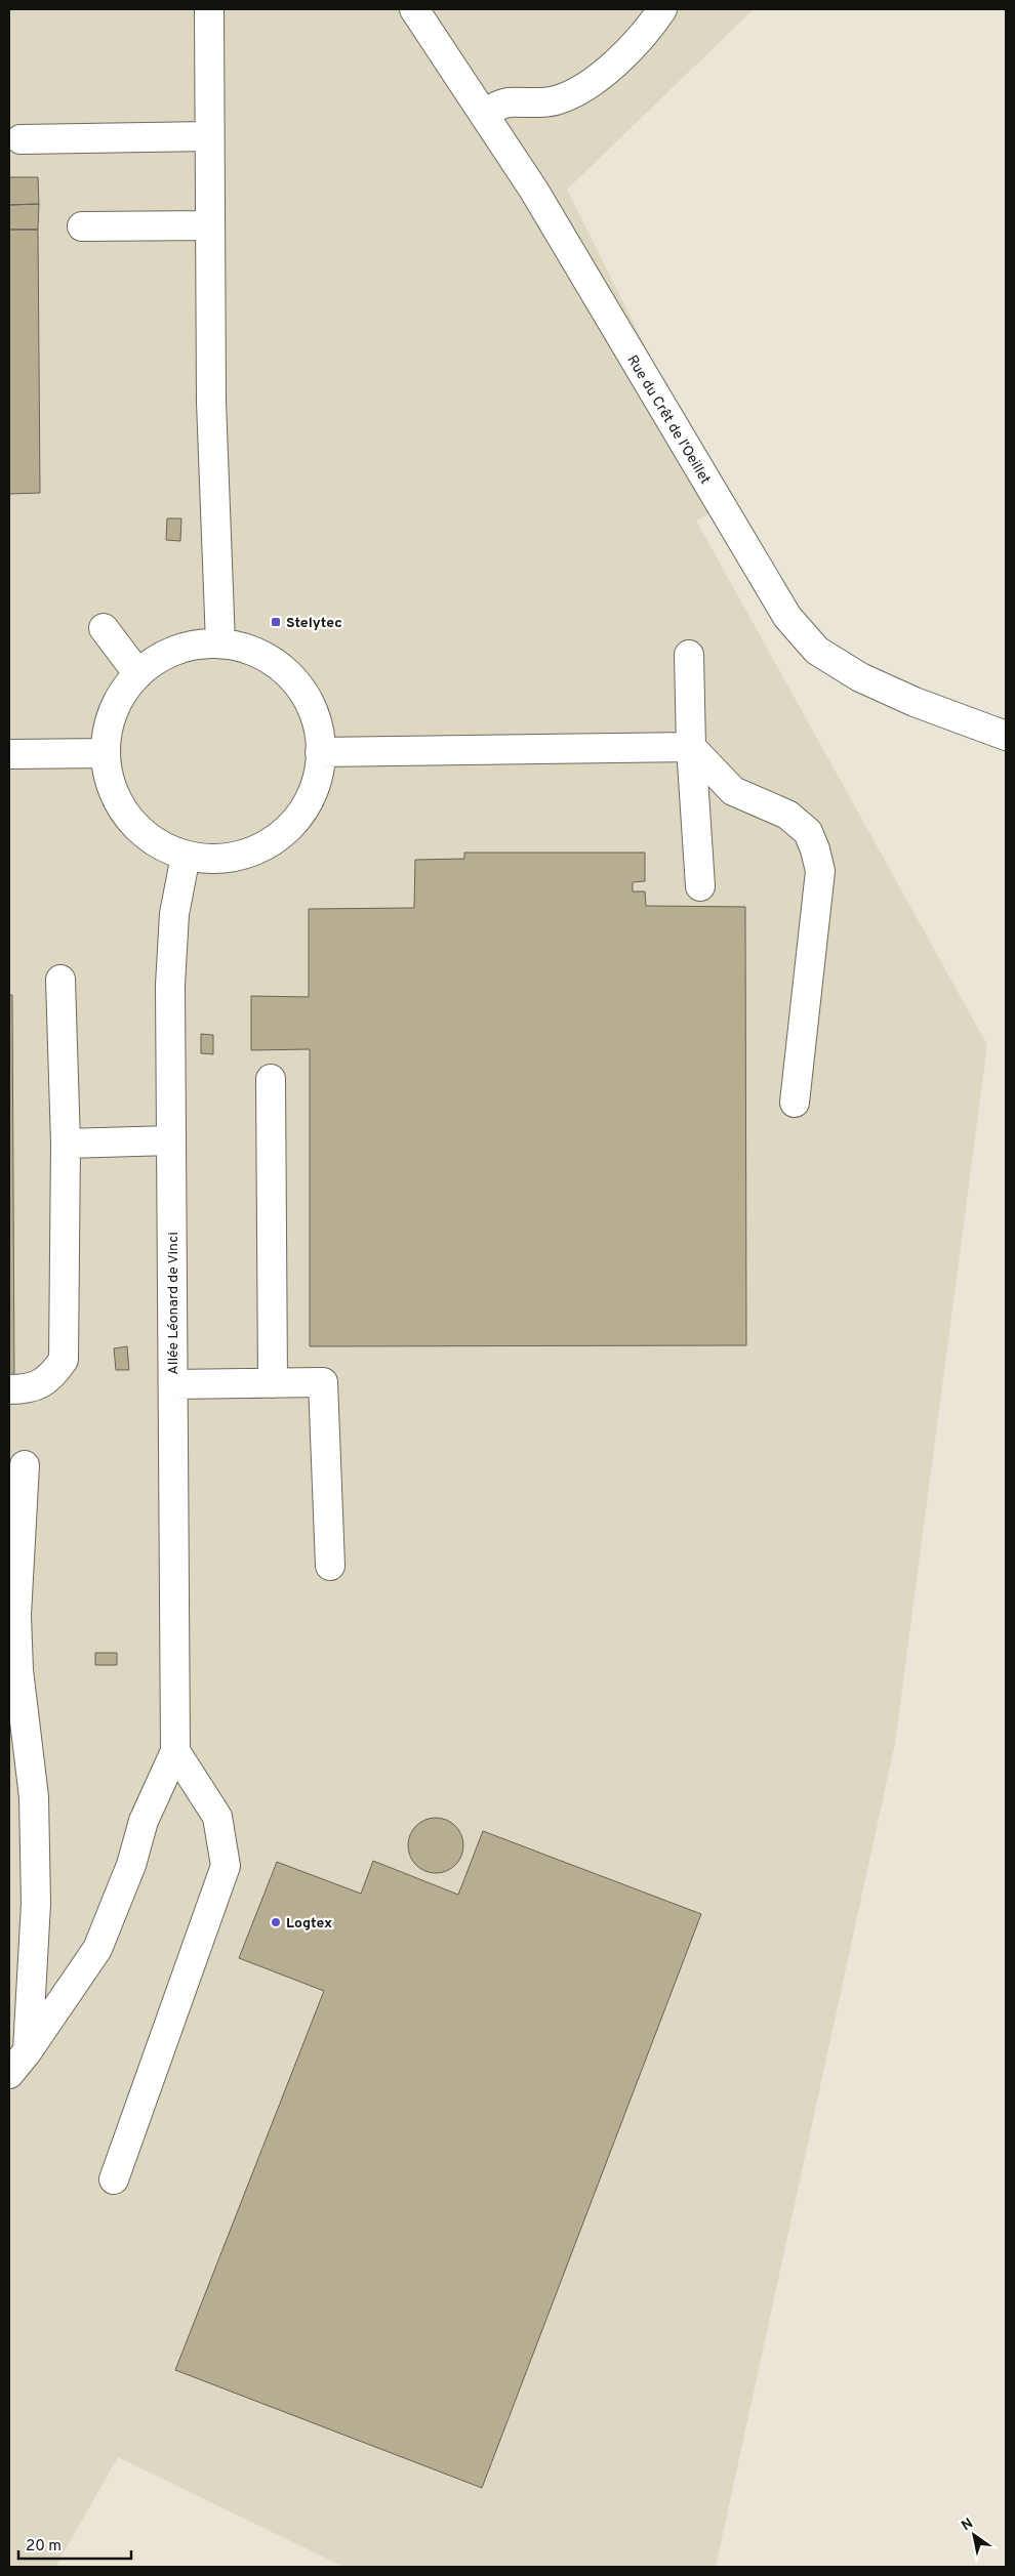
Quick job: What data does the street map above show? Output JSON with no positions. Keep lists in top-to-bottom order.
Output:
{
  "streets": {
    "street": ["Rue du Crêt de l'Oeillet", "Allée Léonard de Vinci"]
  },
  "places": {
    "transit": ["Stelytec"],
    "other": ["Logtex"]
  },
  "scale_bar": "20 m",
  "north": "top left"
}
